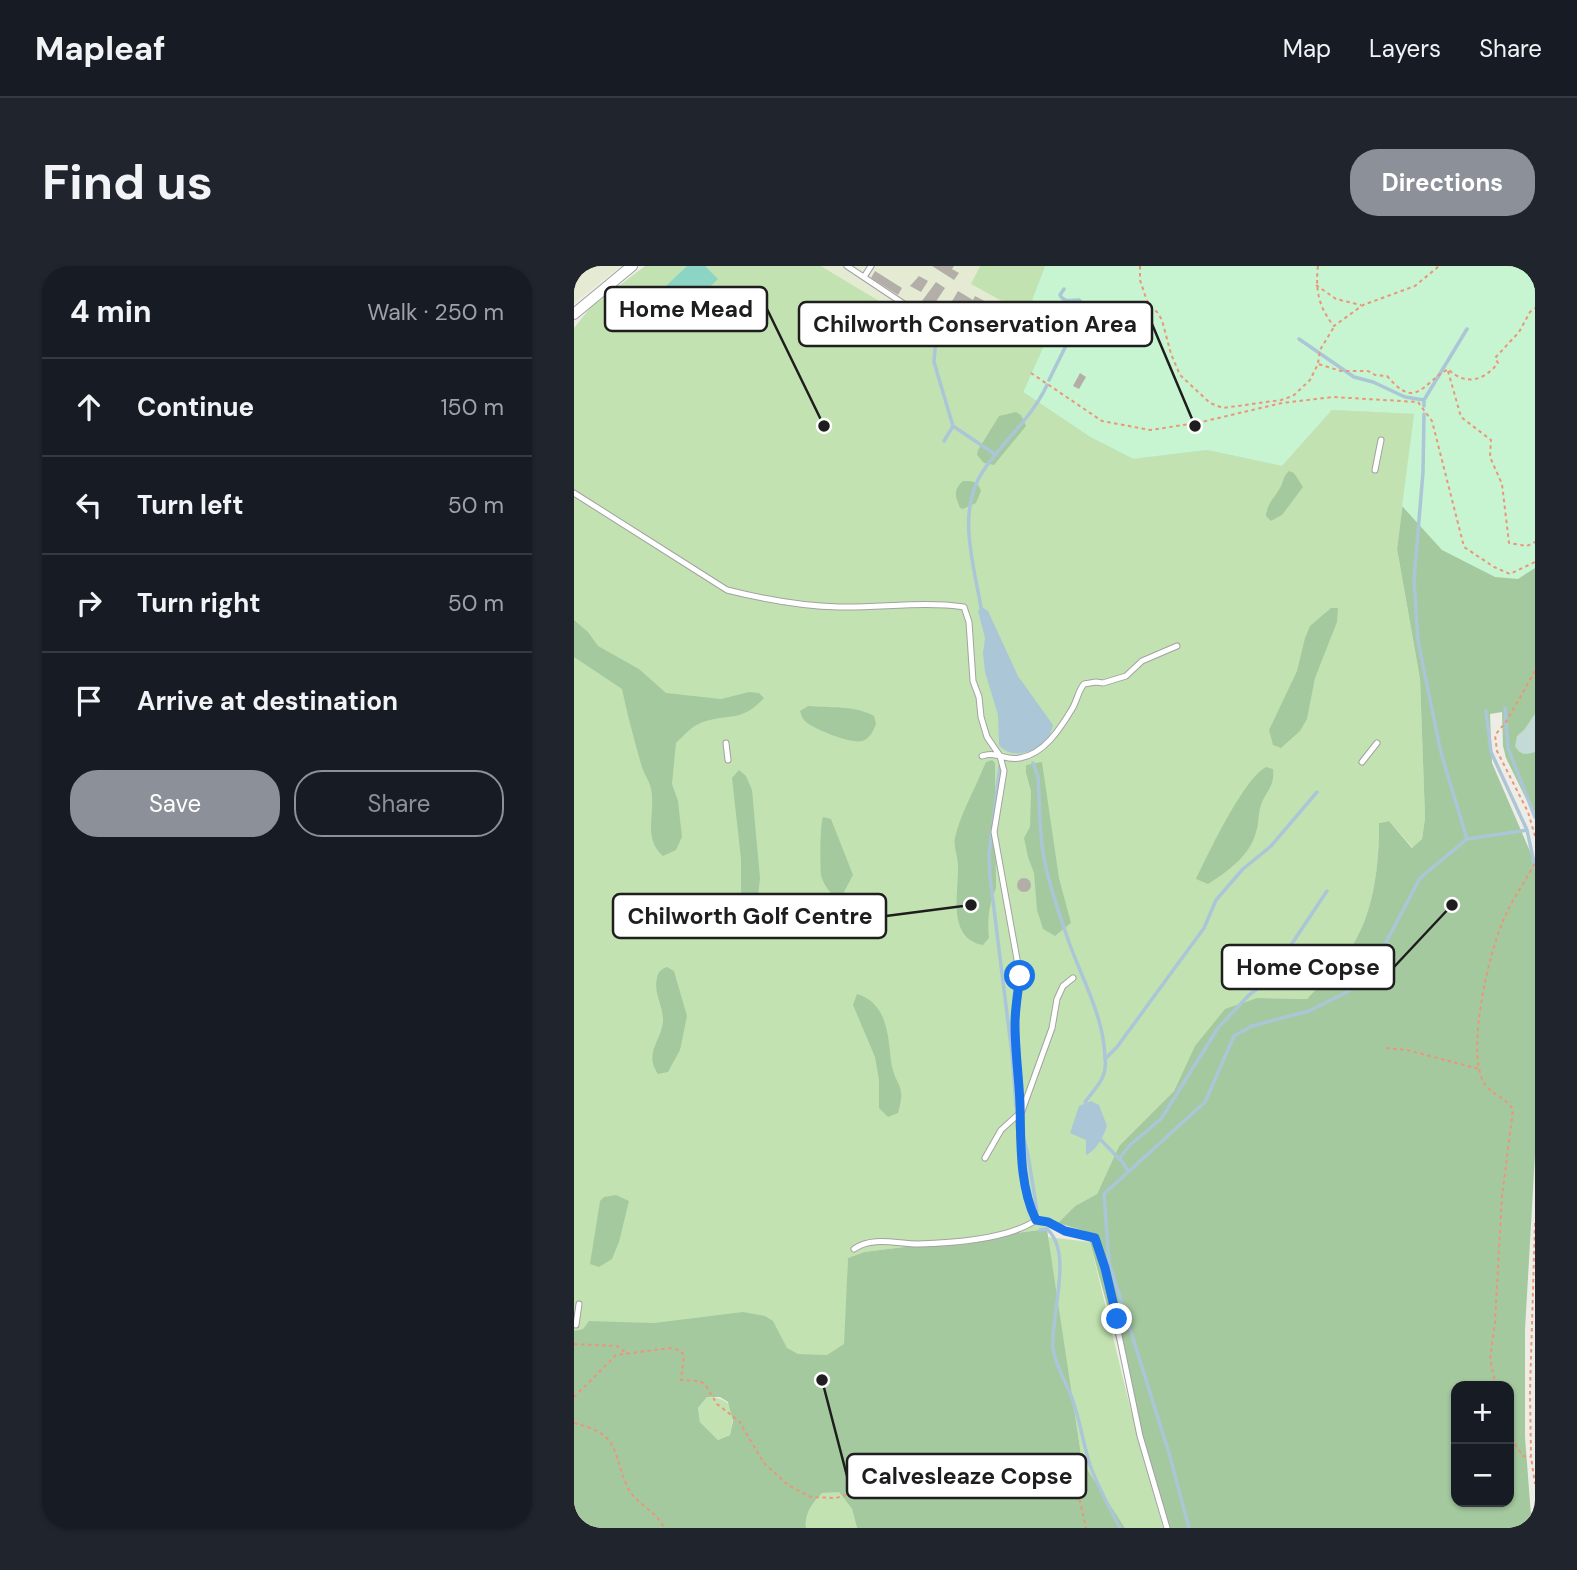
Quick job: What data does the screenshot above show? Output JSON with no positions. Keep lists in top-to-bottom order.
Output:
{
  "places": [
    "Home Mead",
    "Chilworth Conservation Area",
    "Chilworth Golf Centre",
    "Home Copse",
    "Calvesleaze Copse"
  ],
  "page": {
    "header": "Mapleaf",
    "nav": ["Map", "Layers", "Share"],
    "buttons": [
      "Directions",
      ["Save", "Share"]
    ],
    "title": "Find us",
    "heading": ["4 min", "Walk · 250 m"],
    "list": [
      ["Continue", "150 m"],
      ["Turn left", "50 m"],
      ["Turn right", "50 m"],
      "Arrive at destination"
    ],
    "map_buttons": ["+", "−"]
  }
}
